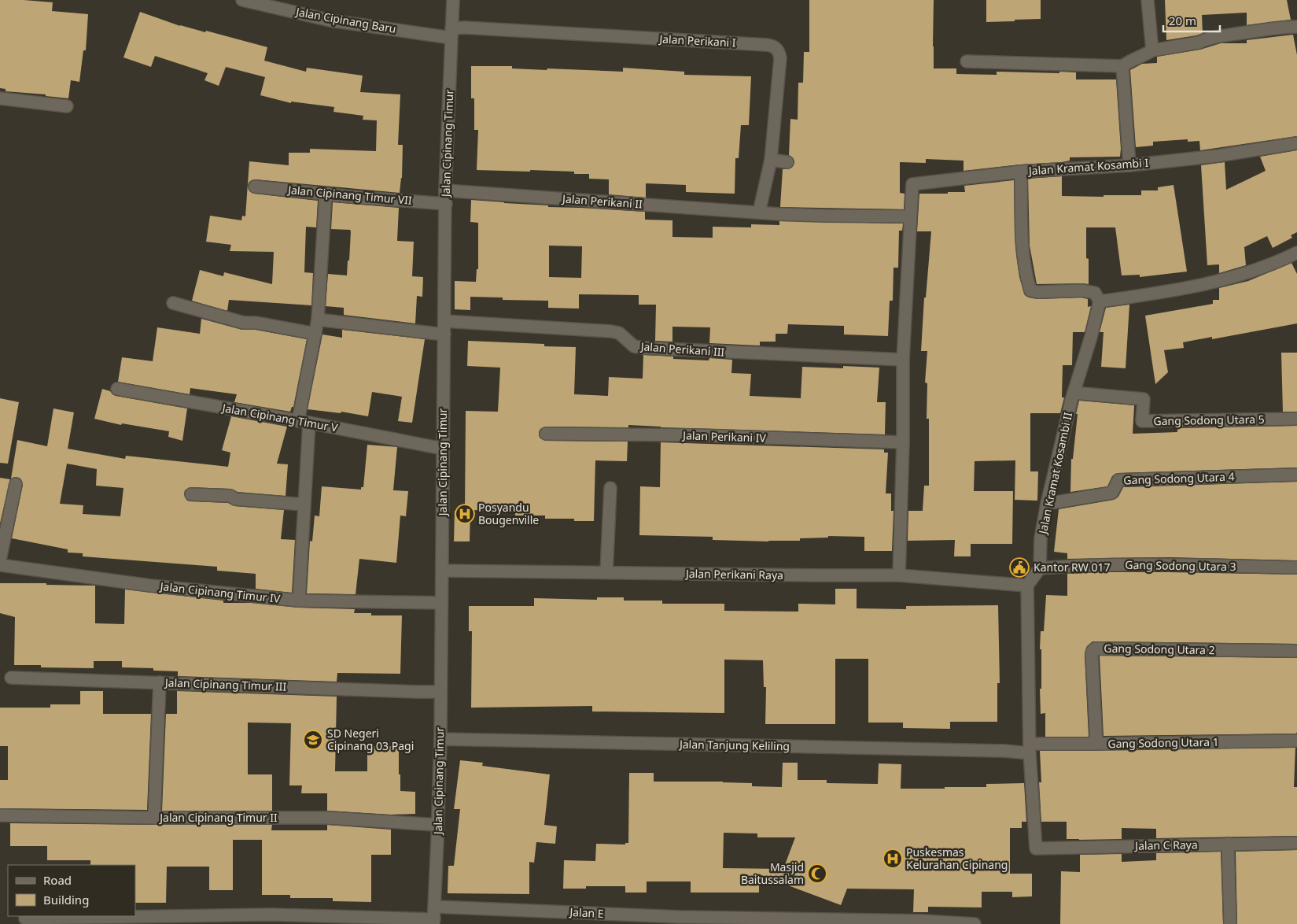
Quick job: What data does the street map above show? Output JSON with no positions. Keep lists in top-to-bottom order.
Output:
{
  "streets": {
    "street": [
      "Jalan Cipinang Baru",
      "Jalan Perikani I",
      "Jalan Cipinang Timur",
      "Jalan Kramat Kosambi I",
      "Jalan Cipinang Timur VII",
      "Jalan Perikani II",
      "Jalan Perikani III",
      "Jalan Cipinang Timur V",
      "Gang Sodong Utara 5",
      "Jalan Perikani IV",
      "Jalan Kramat Kosambi II",
      "Gang Sodong Utara 4",
      "Gang Sodong Utara 3",
      "Jalan Perikani Raya",
      "Jalan Cipinang Timur IV",
      "Gang Sodong Utara 2",
      "Jalan Cipinang Timur III",
      "Gang Sodong Utara 1",
      "Jalan Tanjung Keliling",
      "Jalan Cipinang Timur II",
      "Jalan C Raya",
      "Jalan E"
    ]
  },
  "crossings": [
    ["Jalan Cipinang Baru", "Jalan Perikani I"],
    ["Jalan Cipinang Baru", "Jalan Cipinang Timur"],
    ["Jalan Perikani I", "Jalan Cipinang Timur"],
    ["Jalan Perikani I", "Jalan Perikani II"],
    ["Jalan Cipinang Timur", "Jalan Cipinang Timur VII"],
    ["Jalan Cipinang Timur", "Jalan Perikani II"],
    ["Jalan Cipinang Timur", "Jalan Perikani III"],
    ["Jalan Cipinang Timur", "Jalan Cipinang Timur V"],
    ["Jalan Cipinang Timur", "Jalan Perikani Raya"],
    ["Jalan Cipinang Timur", "Jalan Cipinang Timur IV"],
    ["Jalan Cipinang Timur", "Jalan Cipinang Timur III"],
    ["Jalan Cipinang Timur", "Jalan Tanjung Keliling"],
    ["Jalan Cipinang Timur", "Jalan Cipinang Timur II"],
    ["Jalan Cipinang Timur", "Jalan E"],
    ["Jalan Kramat Kosambi I", "Jalan Perikani II"],
    ["Gang Sodong Utara 5", "Jalan Kramat Kosambi II"],
    ["Jalan Kramat Kosambi II", "Gang Sodong Utara 4"],
    ["Jalan Kramat Kosambi II", "Gang Sodong Utara 3"],
    ["Gang Sodong Utara 2", "Gang Sodong Utara 1"],
    ["Gang Sodong Utara 1", "Jalan Tanjung Keliling"],
    ["Gang Sodong Utara 1", "Jalan C Raya"],
    ["Jalan Tanjung Keliling", "Jalan C Raya"]
  ],
  "places": {
    "hospital": ["Posyandu Bougenville", "Puskesmas Kelurahan Cipinang"],
    "public building": ["Kantor RW 017"],
    "school or university": ["SD Negeri Cipinang 03 Pagi"],
    "mosque": ["Masjid Baitussalam"]
  },
  "legend": ["Road", "Building"],
  "scale_bar": "20 m"
}
